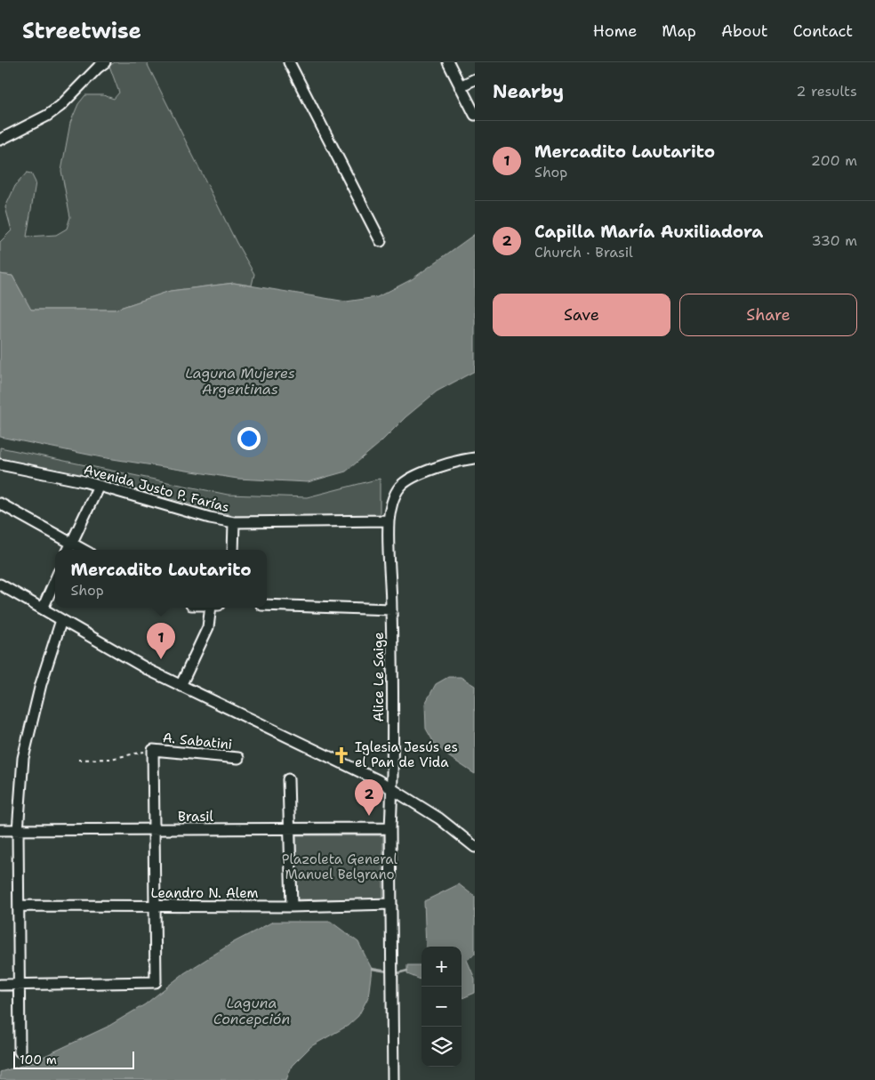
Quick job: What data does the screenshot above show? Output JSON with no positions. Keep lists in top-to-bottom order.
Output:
{
  "streets": {
    "street": [
      "Avenida Justo P. Farías",
      "Alice Le Saige",
      "A. Sabatini",
      "Brasil",
      "Leandro N. Alem"
    ]
  },
  "crossings": [
    ["Avenida Justo P. Farías", "Alice Le Saige"],
    ["Alice Le Saige", "Brasil"],
    ["Alice Le Saige", "Leandro N. Alem"]
  ],
  "water": ["Laguna Mujeres Argentinas", "Laguna Concepción"],
  "parks": ["Plazoleta General Manuel Belgrano"],
  "places": {
    "church": ["Iglesia Jesús es el Pan de Vida"]
  },
  "scale_bar": "100 m",
  "page": {
    "header": "Streetwise",
    "nav": [
      "Home",
      "Map",
      "About",
      "Contact"
    ],
    "heading": ["Nearby", "2 results"],
    "list": [
      {
        "mark": "1",
        "name": "Mercadito Lautarito",
        "note": "Shop",
        "value": "200 m"
      },
      {
        "mark": "2",
        "name": "Capilla María Auxiliadora",
        "note": "Church · Brasil",
        "value": "330 m"
      }
    ],
    "buttons": ["Save", "Share"],
    "popup": ["Mercadito Lautarito", "Shop"],
    "pins": ["1", "2"],
    "map_buttons": ["+", "−"],
    "scale": "100 m"
  }
}
